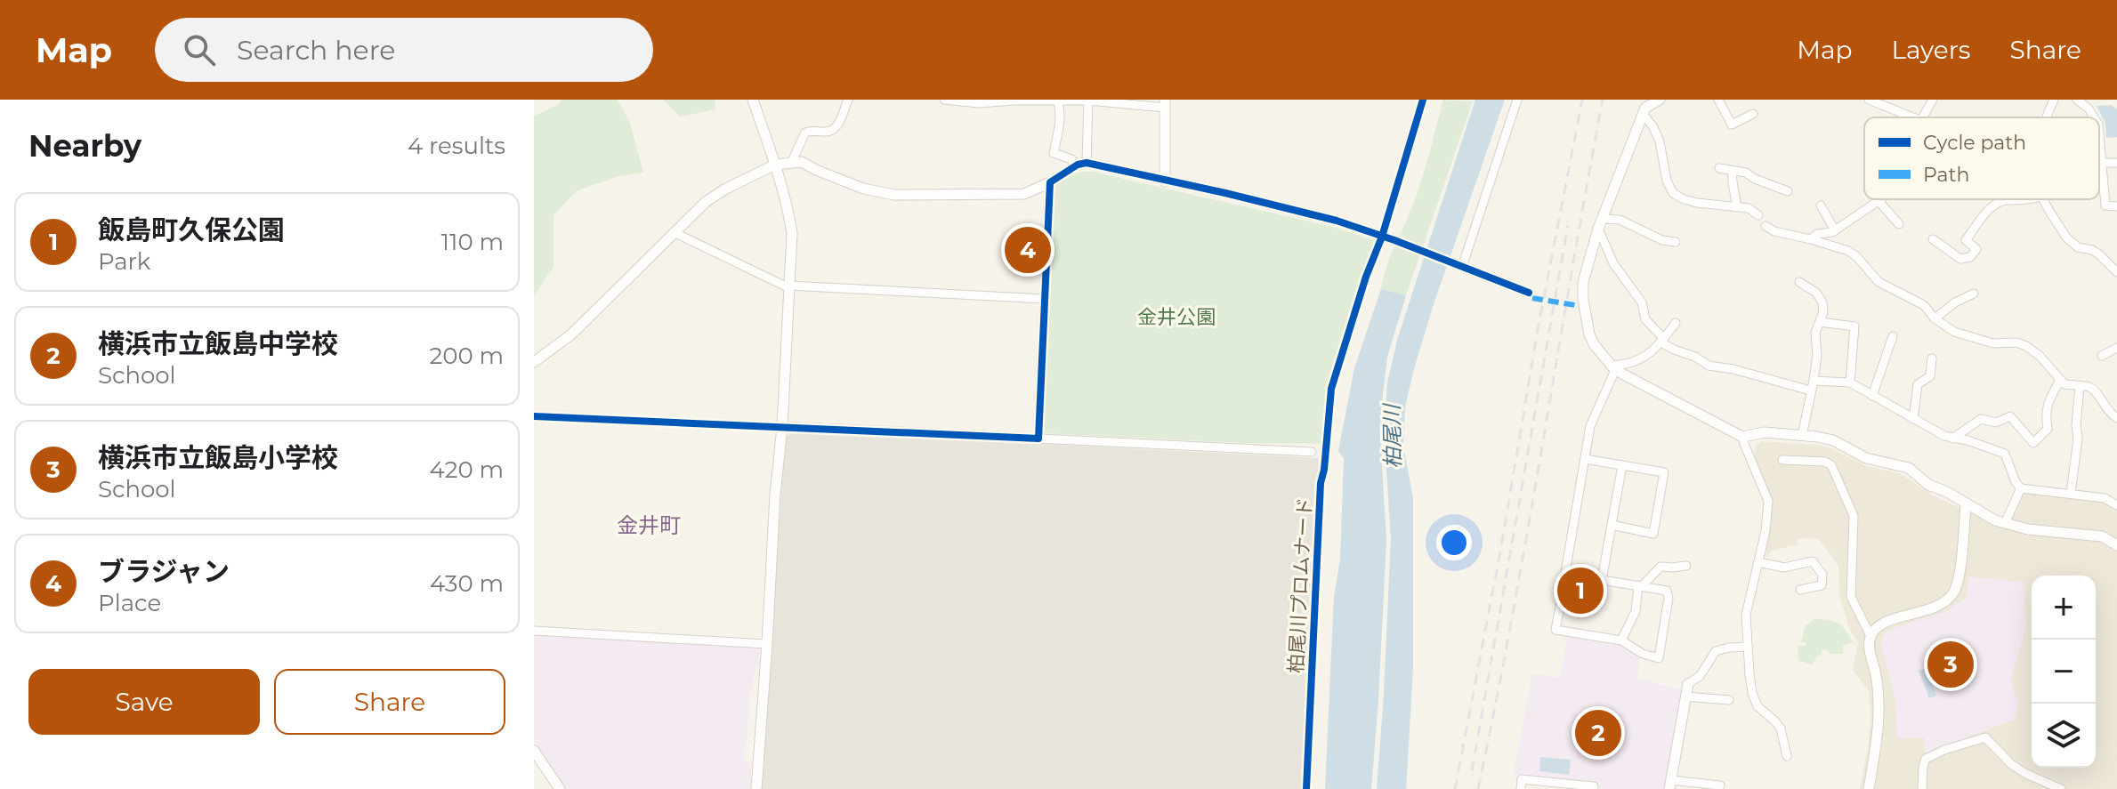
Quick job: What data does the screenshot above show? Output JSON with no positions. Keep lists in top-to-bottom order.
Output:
{
  "streets": {
    "cycle path": ["柏尾川プロムナード"]
  },
  "districts": ["金井町"],
  "water": ["柏尾川"],
  "parks": ["金井公園"],
  "legend": ["Cycle path", "Path"],
  "page": {
    "header": "Map",
    "search": "Search here",
    "nav": ["Map", "Layers", "Share"],
    "heading": ["Nearby", "4 results"],
    "list": [
      {
        "mark": "1",
        "name": "飯島町久保公園",
        "note": "Park",
        "value": "110 m"
      },
      {
        "mark": "2",
        "name": "横浜市立飯島中学校",
        "note": "School",
        "value": "200 m"
      },
      {
        "mark": "3",
        "name": "横浜市立飯島小学校",
        "note": "School",
        "value": "420 m"
      },
      {
        "mark": "4",
        "name": "ブラジャン",
        "note": "Place",
        "value": "430 m"
      }
    ],
    "pins": [
      "4",
      "1",
      "3",
      "2"
    ],
    "map_buttons": ["+", "−"],
    "buttons": ["Save", "Share"]
  }
}
